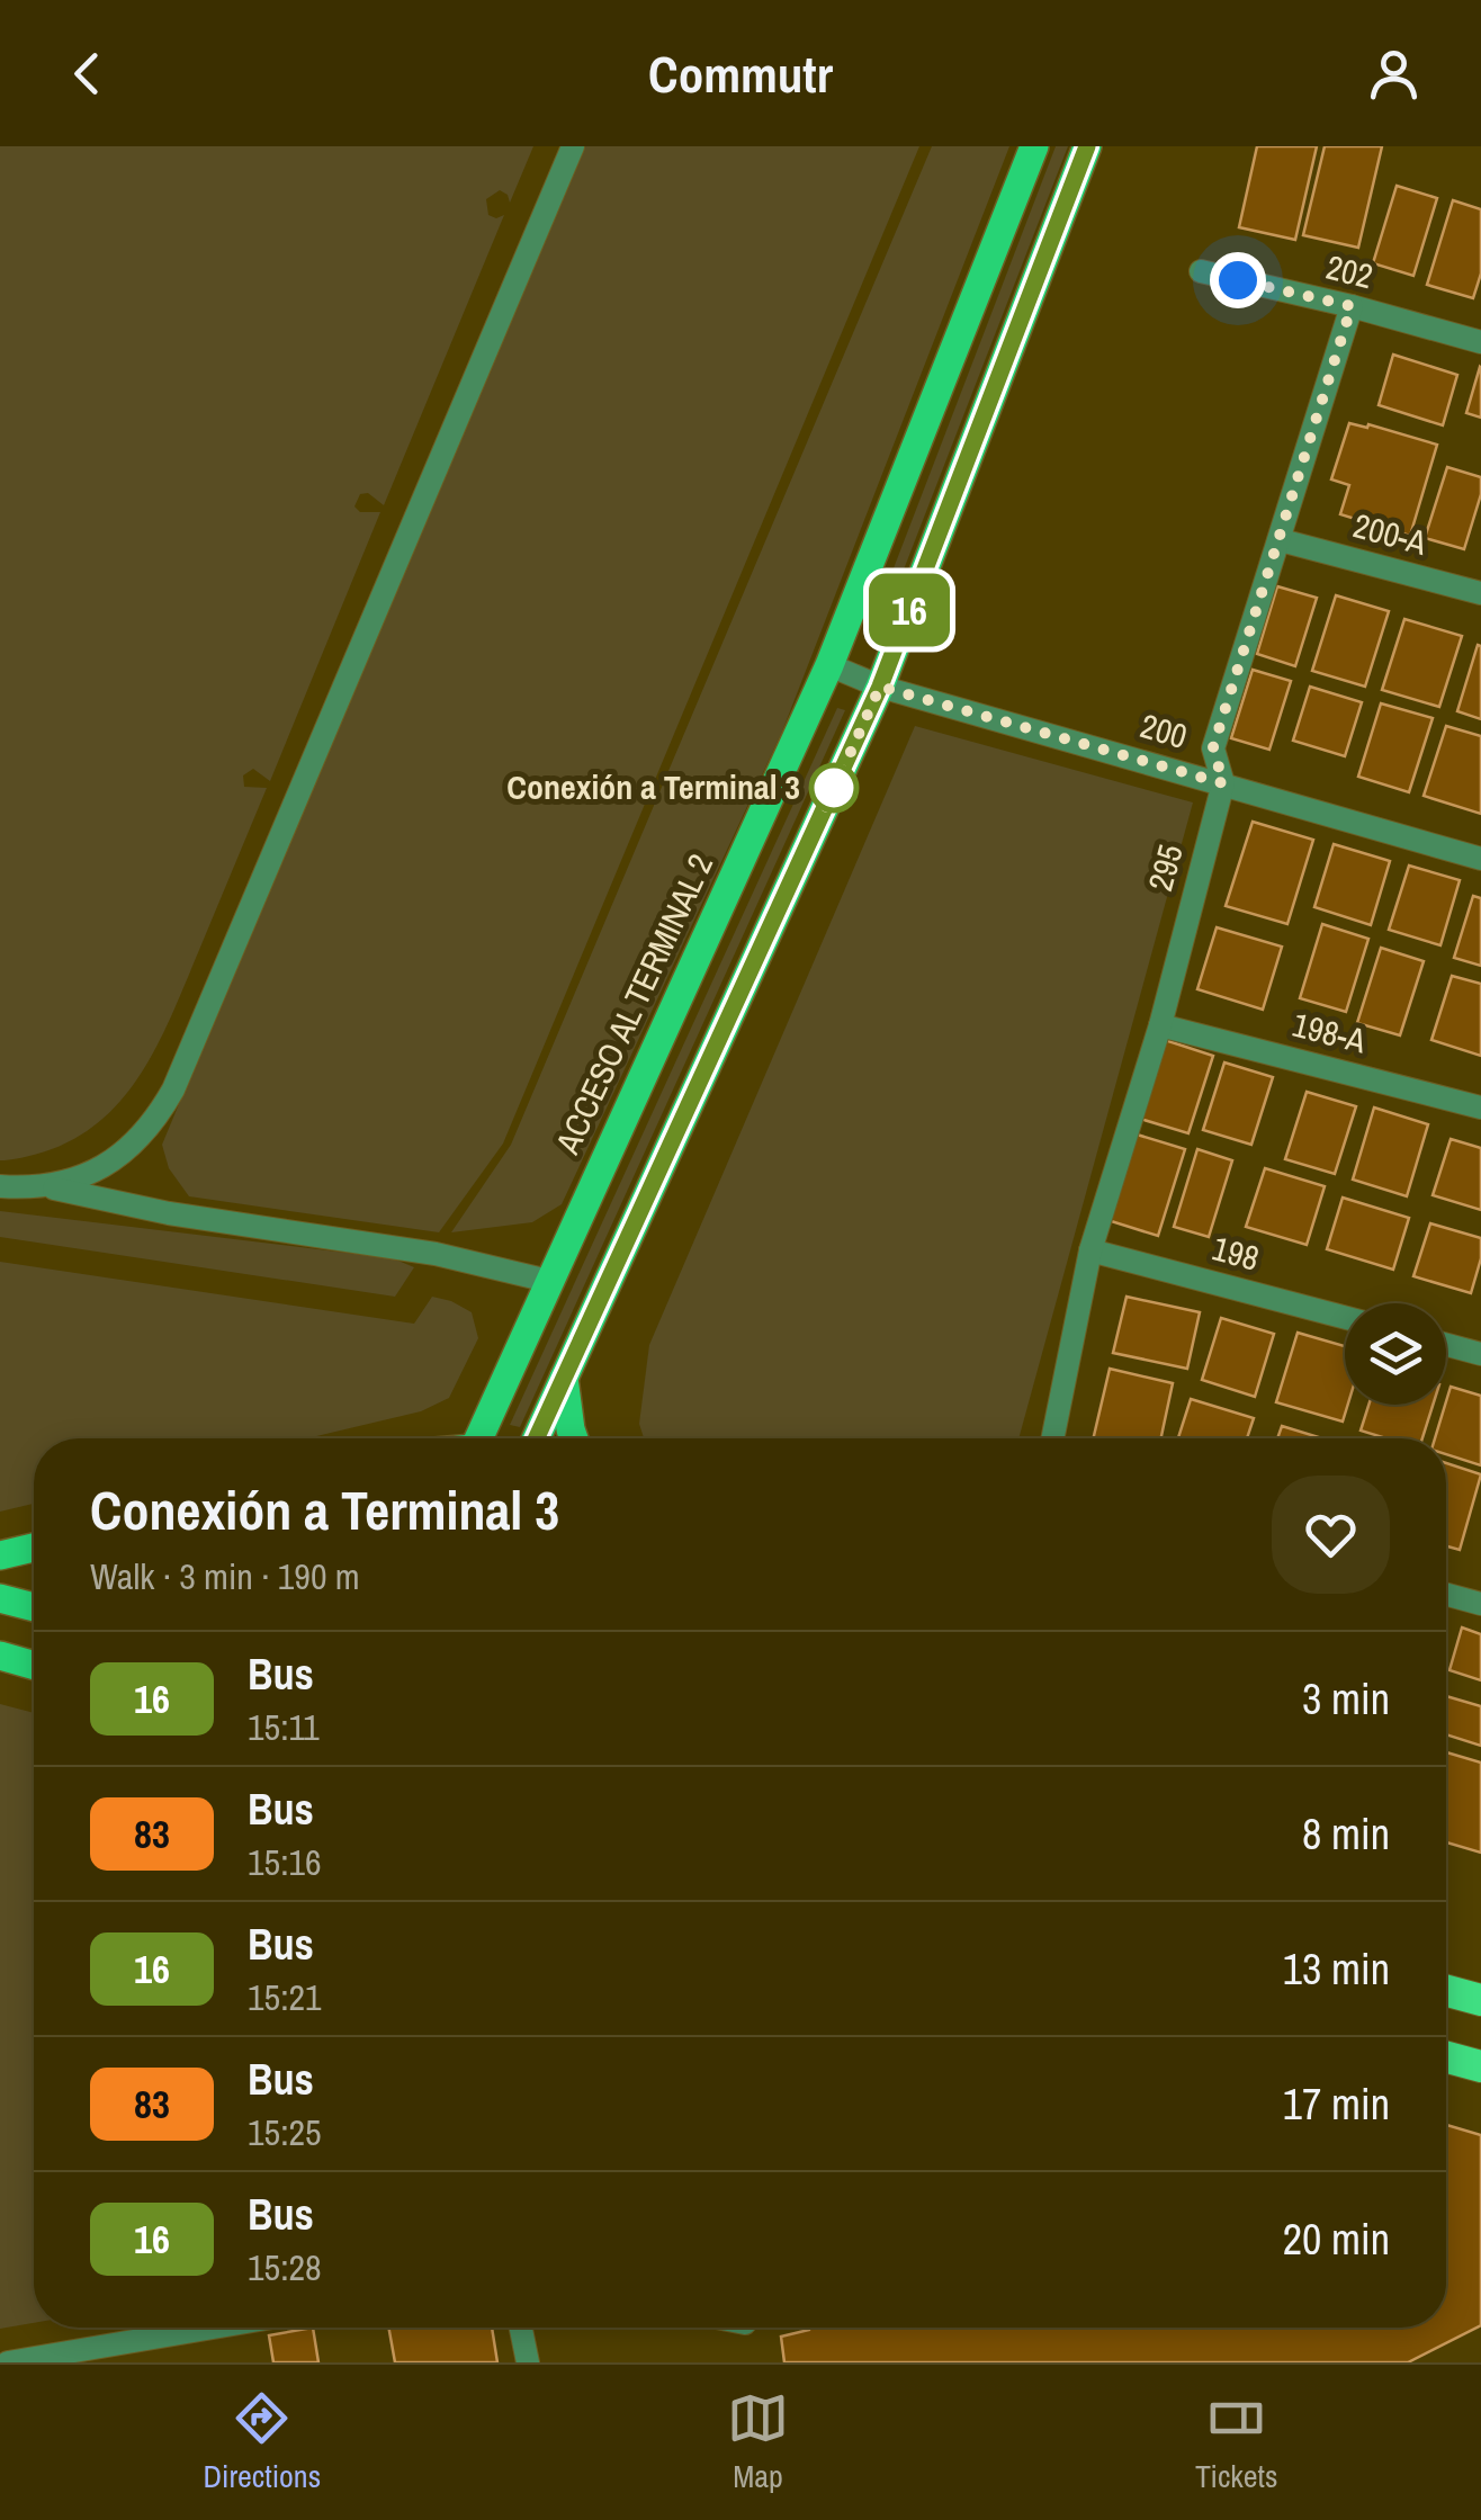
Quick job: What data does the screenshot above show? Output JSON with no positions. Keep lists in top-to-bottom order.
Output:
{
  "streets": {
    "main road": ["ACCESO AL TERMINAL 2"],
    "street": [
      "202",
      "200-A",
      "200",
      "295",
      "198-A",
      "198"
    ]
  },
  "crossings": [
    ["202", "295"],
    ["200-A", "295"],
    ["200", "295"],
    ["200", "ACCESO AL TERMINAL 2"],
    ["295", "198-A"],
    ["295", "198"]
  ],
  "places": ["Conexión a Terminal 3"],
  "lines": ["bus line 16"],
  "page": {
    "header": "Commutr",
    "on_map": "16",
    "heading": ["Conexión a Terminal 3", "Walk · 3 min · 190 m"],
    "list": [
      {
        "mark": "16",
        "name": "Bus",
        "note": "15:11",
        "value": "3 min"
      },
      {
        "mark": "83",
        "name": "Bus",
        "note": "15:16",
        "value": "8 min"
      },
      {
        "mark": "16",
        "name": "Bus",
        "note": "15:21",
        "value": "13 min"
      },
      {
        "mark": "83",
        "name": "Bus",
        "note": "15:25",
        "value": "17 min"
      },
      {
        "mark": "16",
        "name": "Bus",
        "note": "15:28",
        "value": "20 min"
      }
    ],
    "tabs": ["Directions", "Map", "Tickets"]
  }
}
